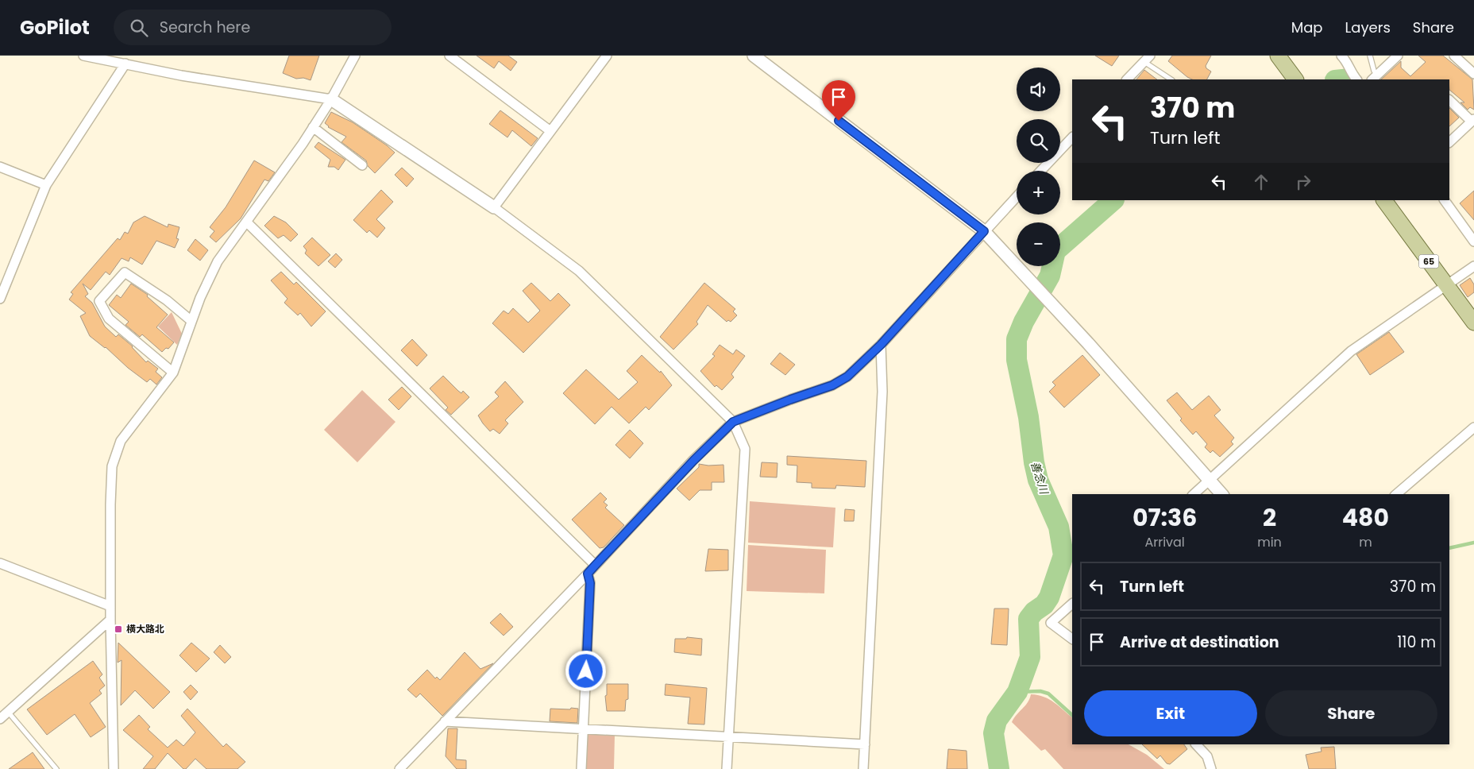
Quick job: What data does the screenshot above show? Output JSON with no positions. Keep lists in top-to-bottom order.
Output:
{
  "streets": {
    "main road": ["65"]
  },
  "water": ["善念川"],
  "places": {
    "transit": ["横大路北"]
  },
  "page": {
    "header": "GoPilot",
    "search": "Search here",
    "nav": ["Map", "Layers", "Share"],
    "map_buttons": ["+", "−"],
    "turn": ["370 m", "Turn left"],
    "eta": [
      "07:36",
      "Arrival",
      "2",
      "min",
      "480",
      "m"
    ],
    "list": [
      {
        "name": "Turn left",
        "value": "370 m"
      },
      {
        "name": "Arrive at destination",
        "value": "110 m"
      }
    ],
    "buttons": ["Exit", "Share"]
  }
}
